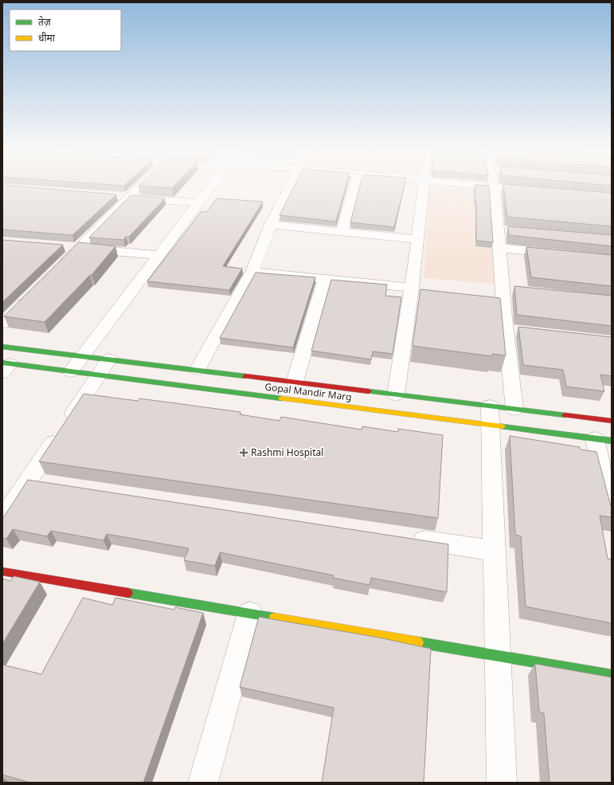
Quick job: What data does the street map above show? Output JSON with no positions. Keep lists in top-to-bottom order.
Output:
{
  "streets": {
    "street": ["Gopal Mandir Marg"]
  },
  "places": {
    "health": ["Rashmi Hospital"]
  },
  "legend": ["तेज़", "धीमा"]
}
